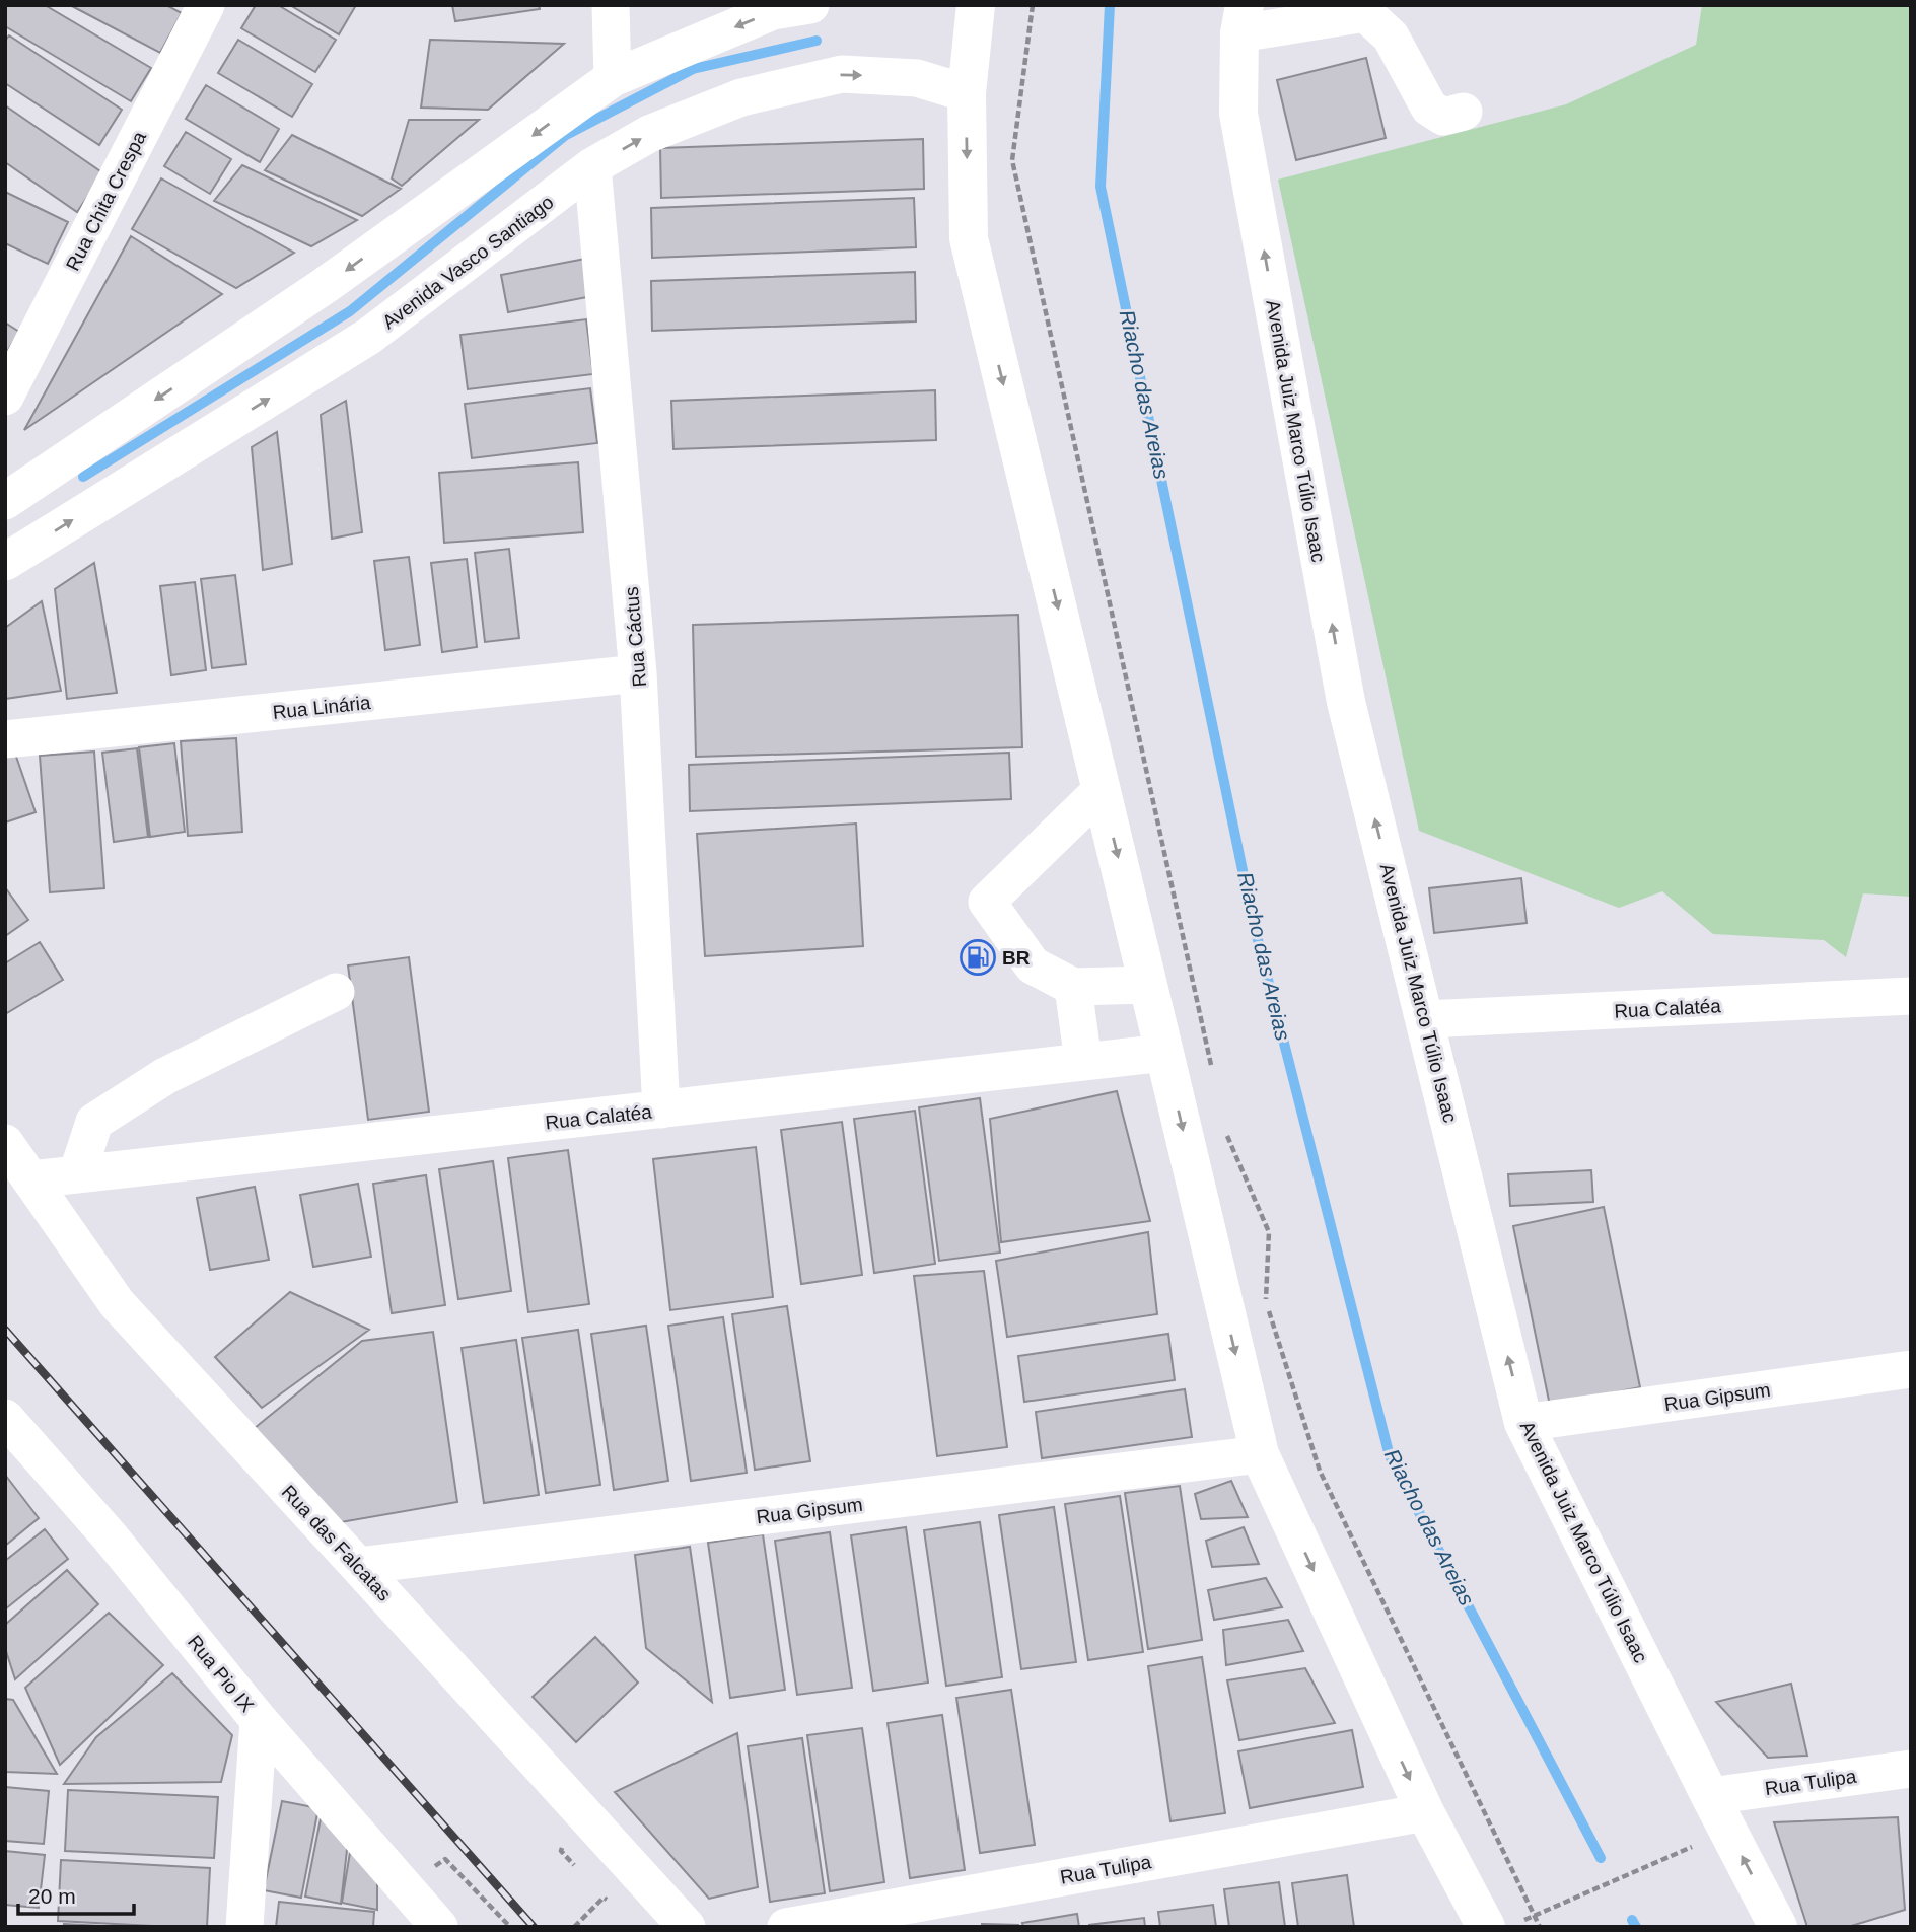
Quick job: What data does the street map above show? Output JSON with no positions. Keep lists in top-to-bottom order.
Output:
{
  "streets": {
    "main road": ["Avenida Juiz Marco Túlio Isaac"],
    "street": [
      "Rua Chita Crespa",
      "Avenida Vasco Santiago",
      "Rua Cáctus",
      "Rua Linária",
      "Rua Calatéa",
      "Rua Gipsum",
      "Rua das Falcatas",
      "Rua Pio IX",
      "Rua Tulipa"
    ]
  },
  "crossings": [
    ["Avenida Vasco Santiago", "Rua Cáctus"],
    ["Avenida Juiz Marco Túlio Isaac", "Rua Calatéa"],
    ["Avenida Juiz Marco Túlio Isaac", "Rua Gipsum"],
    ["Avenida Juiz Marco Túlio Isaac", "Rua Tulipa"],
    ["Rua Cáctus", "Rua Linária"],
    ["Rua Cáctus", "Rua Calatéa"],
    ["Rua Calatéa", "Rua das Falcatas"],
    ["Rua Gipsum", "Rua das Falcatas"]
  ],
  "water": ["Riacho das Areias"],
  "places": {
    "fuel station": ["BR"]
  },
  "scale_bar": "20 m"
}
